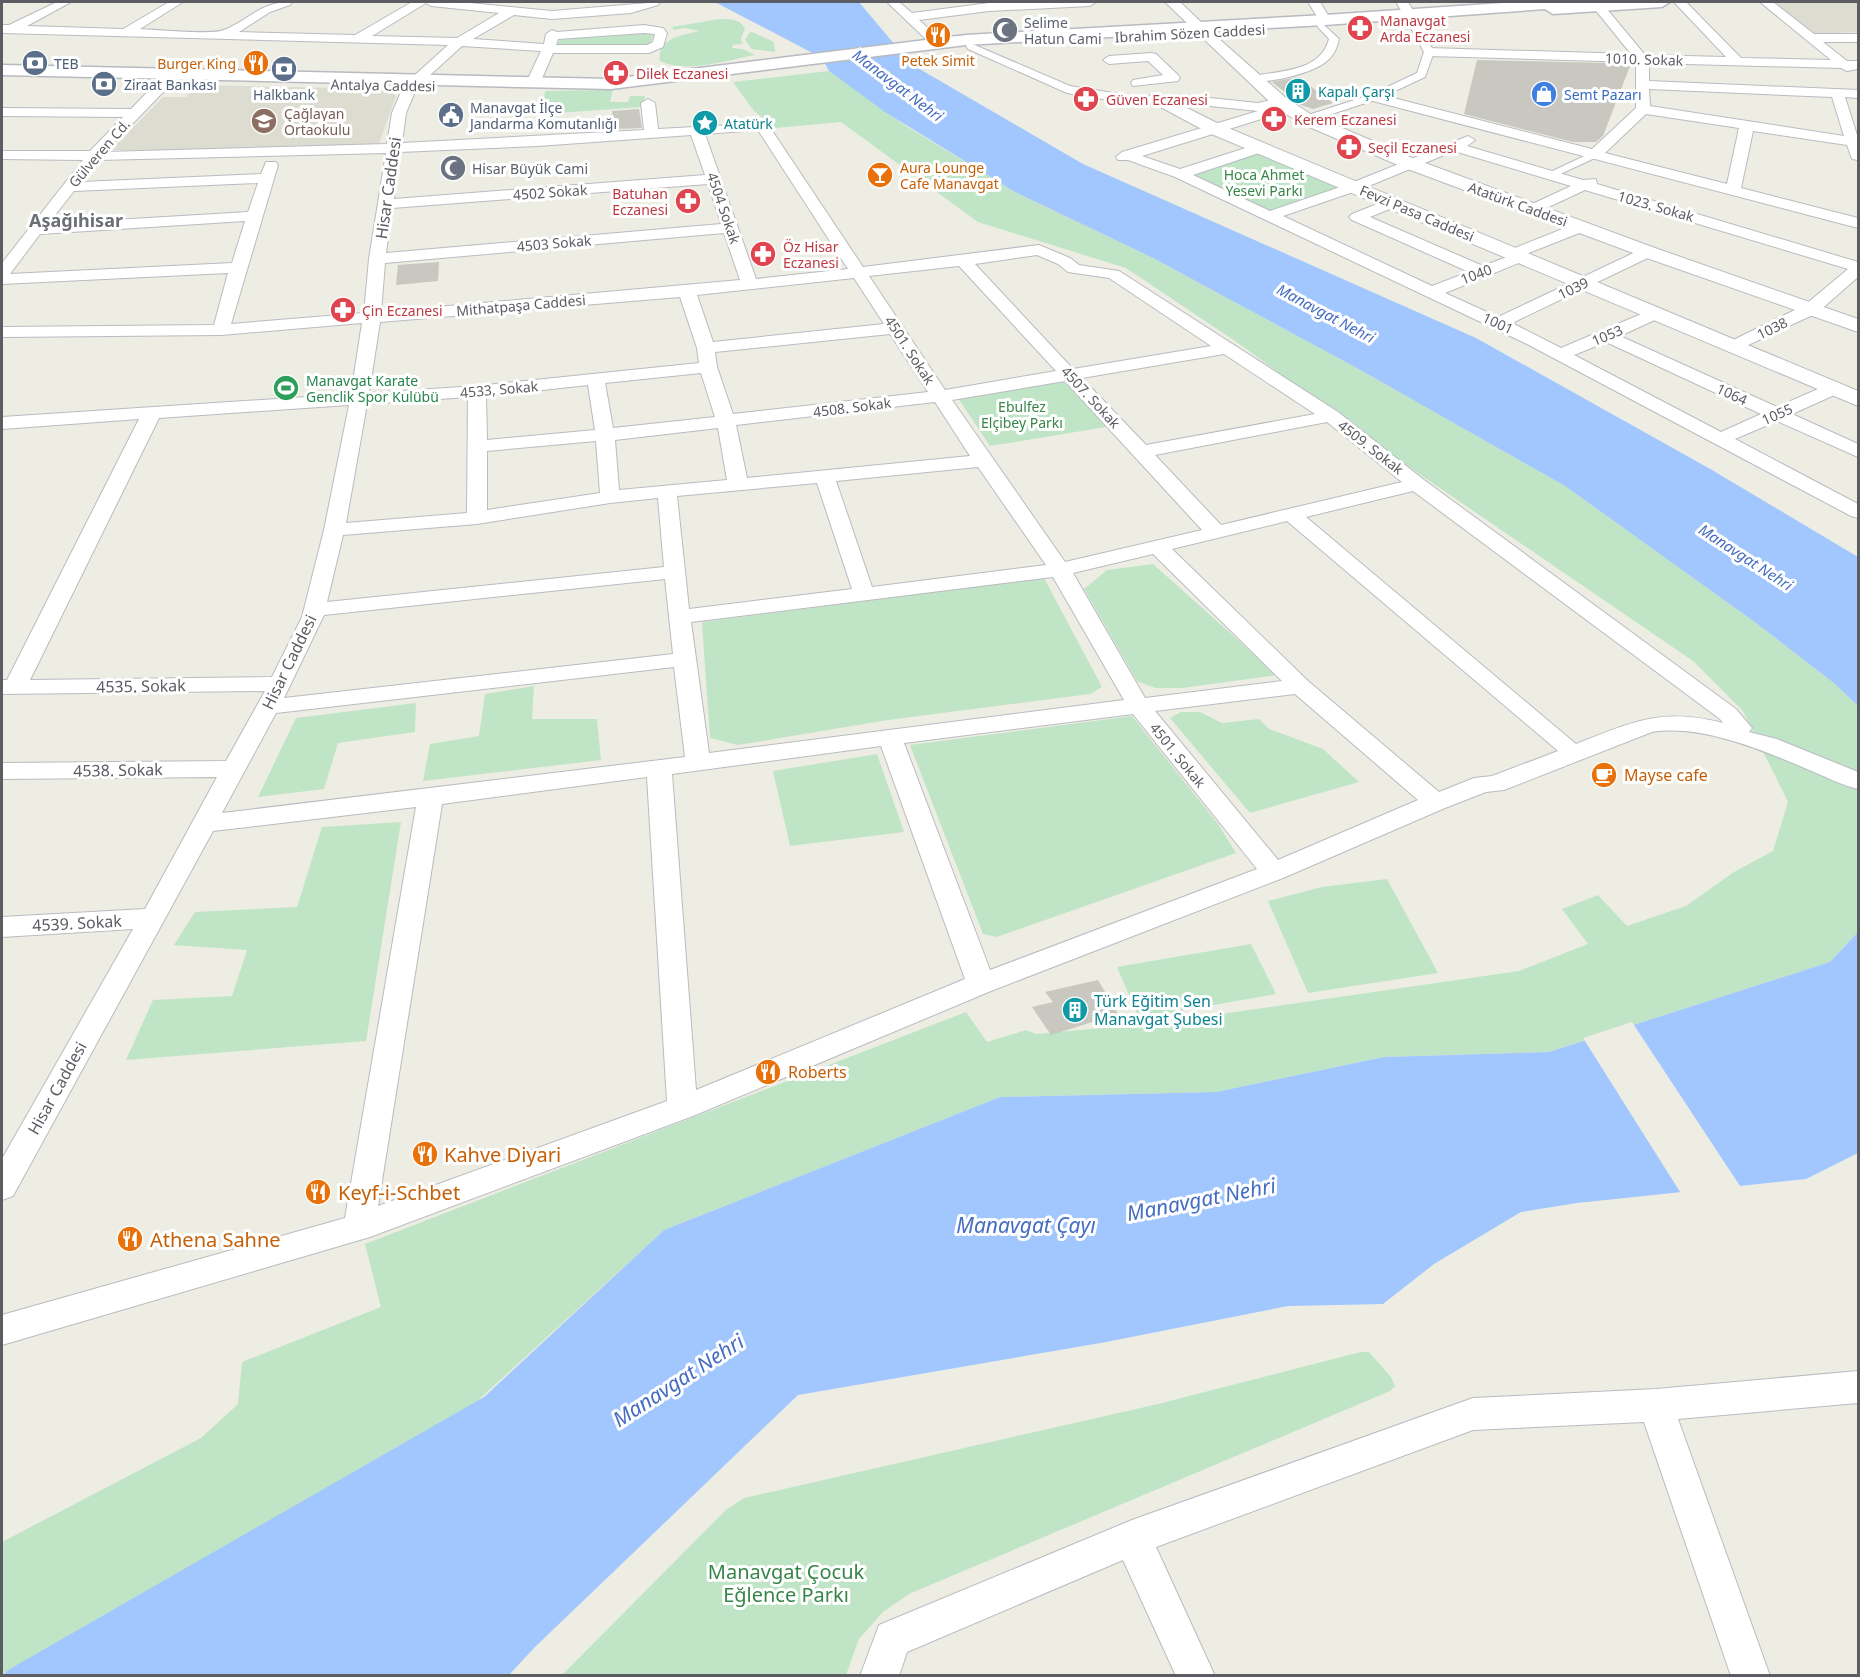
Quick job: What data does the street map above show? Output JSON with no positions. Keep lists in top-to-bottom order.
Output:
{
  "streets": {
    "main road": ["Ibrahim Sözen Caddesi", "Antalya Caddesi"],
    "street": [
      "1010. Sokak",
      "Gülveren Cd.",
      "Hisar Caddesi",
      "4502 Sokak",
      "Atatürk Caddesi",
      "1023. Sokak",
      "4504 Sokak",
      "Fevzi Pasa Caddesi",
      "4503 Sokak",
      "1040",
      "1039",
      "Mithatpaşa Caddesi",
      "1001",
      "1038",
      "1053",
      "4501. Sokak",
      "4533, Sokak",
      "1064",
      "4507. Sokak",
      "4508. Sokak",
      "1055",
      "4509. Sokak",
      "4535. Sokak",
      "4538. Sokak",
      "4539. Sokak"
    ]
  },
  "crossings": [
    ["Ibrahim Sözen Caddesi", "Antalya Caddesi"],
    ["Ibrahim Sözen Caddesi", "Atatürk Caddesi"],
    ["Ibrahim Sözen Caddesi", "Fevzi Pasa Caddesi"],
    ["Antalya Caddesi", "Gülveren Cd."],
    ["Antalya Caddesi", "Hisar Caddesi"],
    ["Gülveren Cd.", "4501. Sokak"],
    ["Hisar Caddesi", "4502 Sokak"],
    ["Hisar Caddesi", "4503 Sokak"],
    ["Hisar Caddesi", "Mithatpaşa Caddesi"],
    ["Hisar Caddesi", "4501. Sokak"],
    ["Hisar Caddesi", "4533, Sokak"],
    ["Hisar Caddesi", "4535. Sokak"],
    ["Hisar Caddesi", "4538. Sokak"],
    ["Hisar Caddesi", "4539. Sokak"],
    ["4502 Sokak", "4504 Sokak"],
    ["Atatürk Caddesi", "1040"],
    ["Atatürk Caddesi", "1039"],
    ["Atatürk Caddesi", "1038"],
    ["1023. Sokak", "1038"],
    ["4504 Sokak", "4503 Sokak"],
    ["4504 Sokak", "Mithatpaşa Caddesi"],
    ["4504 Sokak", "4501. Sokak"],
    ["Fevzi Pasa Caddesi", "1040"],
    ["Fevzi Pasa Caddesi", "1039"],
    ["Fevzi Pasa Caddesi", "1001"],
    ["Fevzi Pasa Caddesi", "1038"],
    ["Fevzi Pasa Caddesi", "1053"],
    ["Fevzi Pasa Caddesi", "1055"],
    ["1040", "1001"],
    ["1039", "1001"],
    ["Mithatpaşa Caddesi", "4501. Sokak"],
    ["Mithatpaşa Caddesi", "4507. Sokak"],
    ["Mithatpaşa Caddesi", "4509. Sokak"],
    ["1001", "1053"],
    ["1001", "1055"],
    ["1053", "1064"],
    ["4501. Sokak", "4508. Sokak"],
    ["4501. Sokak", "4509. Sokak"],
    ["1064", "1055"],
    ["4507. Sokak", "4508. Sokak"],
    ["4508. Sokak", "4509. Sokak"]
  ],
  "districts": ["Aşağıhisar"],
  "water": ["Manavgat Nehri", "Manavgat Çayı"],
  "parks": ["Hoca Ahmet Yesevi Parkı", "Ebulfez Elçibey Parkı", "Manavgat Çocuk Eğlence Parkı"],
  "places": {
    "pharmacy": [
      "Manavgat Arda Eczanesi",
      "Dilek Eczanesi",
      "Güven Eczanesi",
      "Kerem Eczanesi",
      "Seçil Eczanesi",
      "Batuhan Eczanesi",
      "Öz Hisar Eczanesi",
      "Çin Eczanesi"
    ],
    "mosque": ["Selime Hatun Cami", "Hisar Büyük Cami"],
    "restaurant": [
      "Petek Simit",
      "Burger King",
      "Roberts",
      "Kahve Diyari",
      "Keyf-i-Schbet",
      "Athena Sahne"
    ],
    "bank": ["TEB", "Halkbank", "Ziraat Bankası"],
    "building": ["Kapalı Çarşı", "Türk Eğitim Sen Manavgat Şubesi"],
    "shop": ["Semt Pazarı"],
    "public building": ["Manavgat İlçe Jandarma Komutanlığı"],
    "school or university": ["Çağlayan Ortaokulu"],
    "place": ["Atatürk"],
    "bar": ["Aura Lounge Cafe Manavgat"],
    "sports": ["Manavgat Karate Genclik Spor Kulübü"],
    "cafe": ["Mayse cafe"]
  }
}
